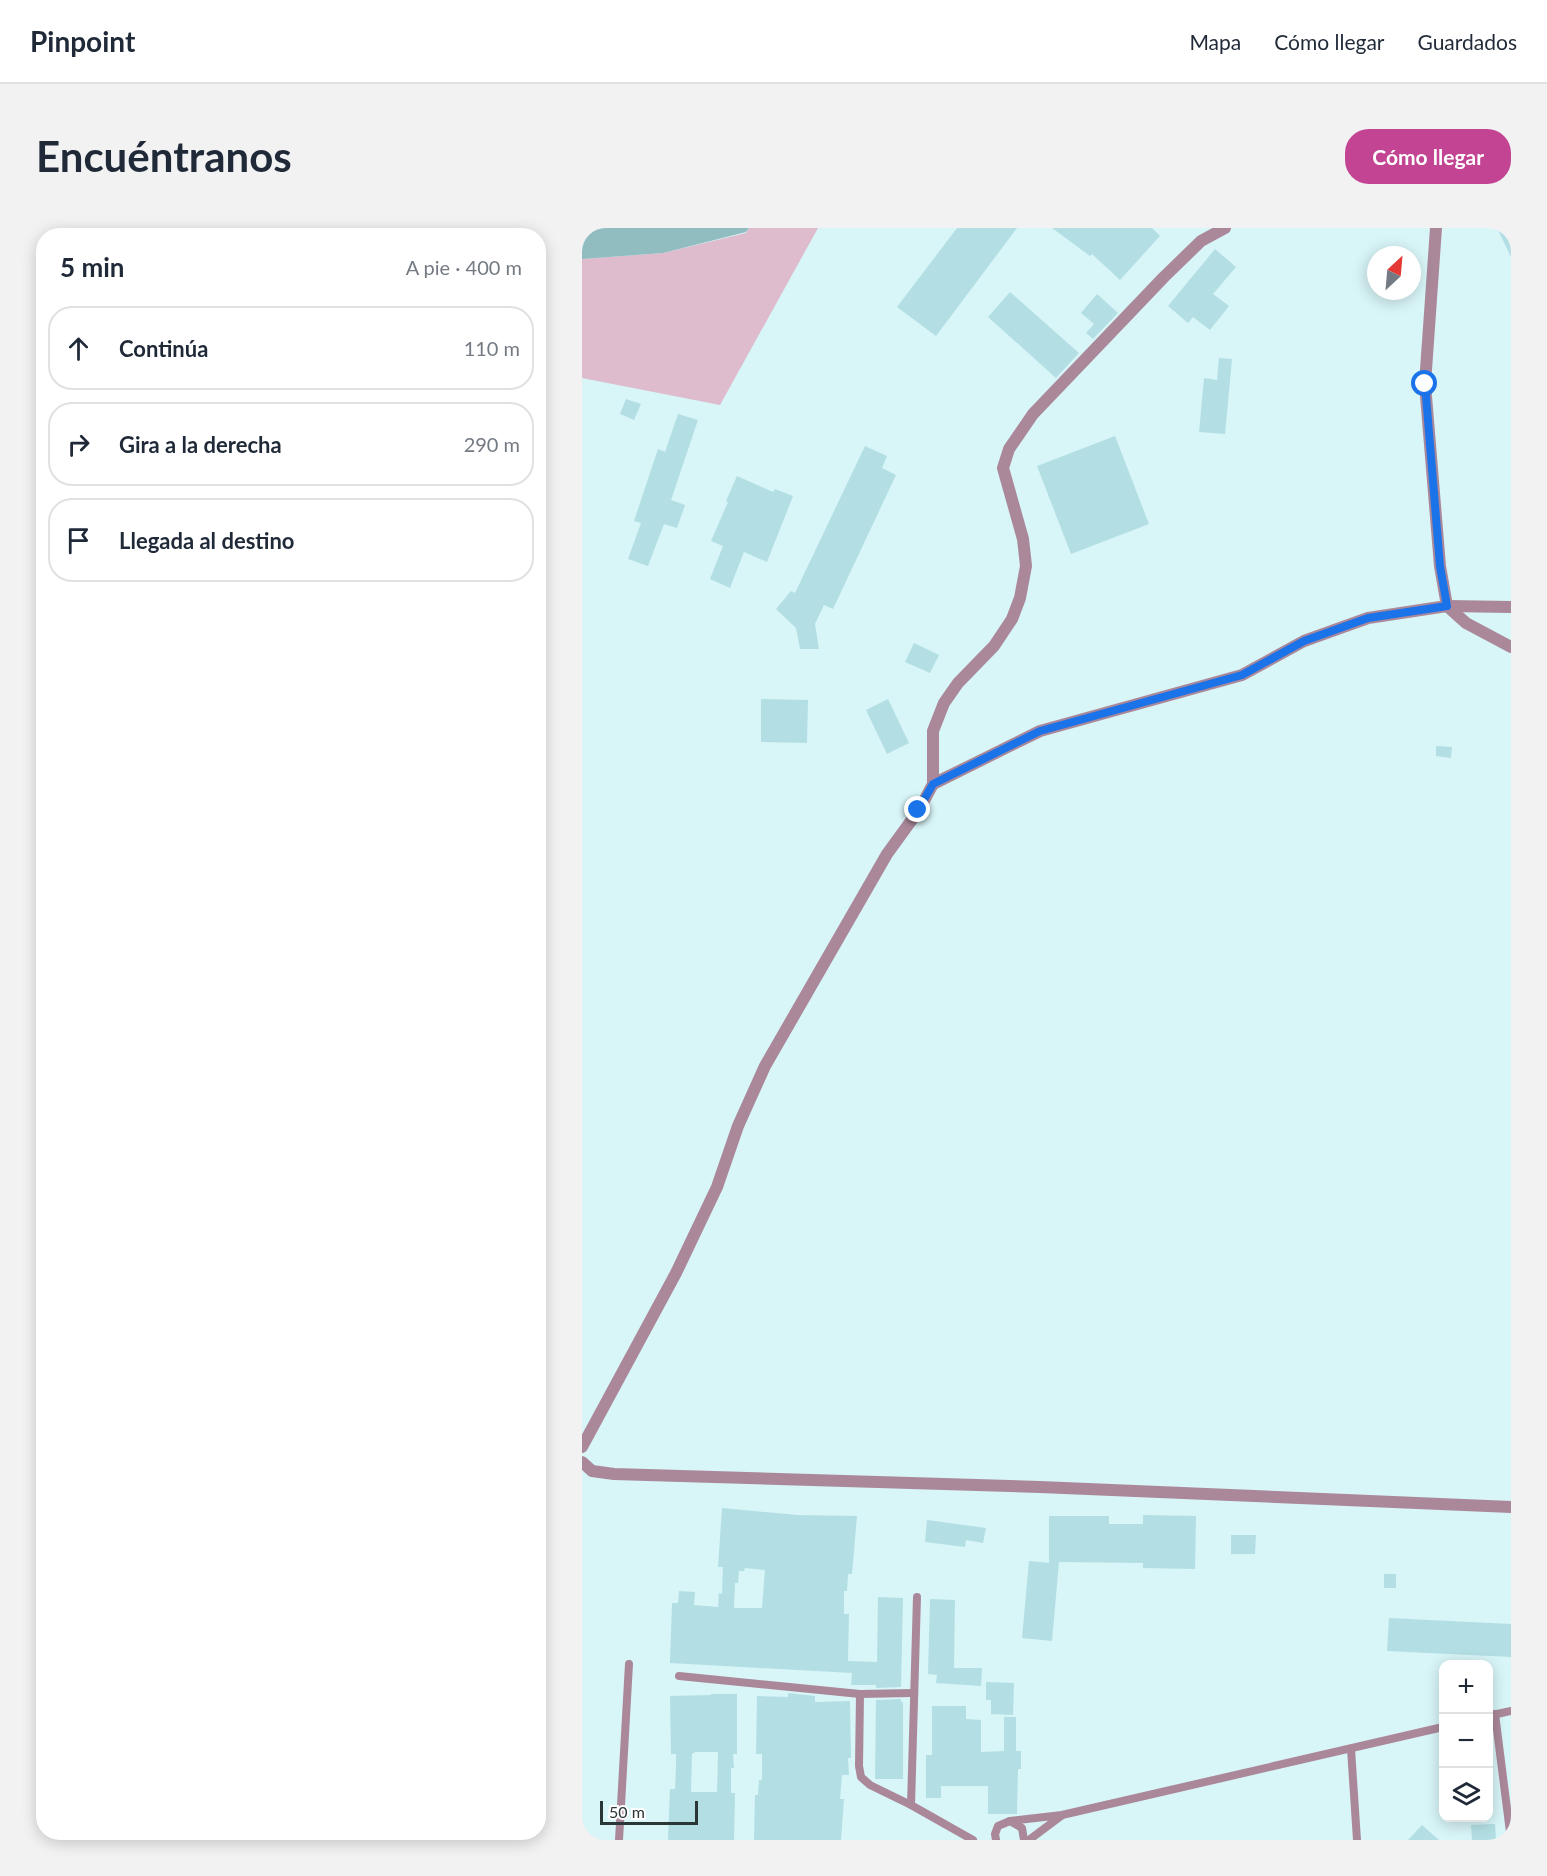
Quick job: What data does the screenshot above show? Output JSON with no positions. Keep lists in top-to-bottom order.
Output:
{
  "scale_bar": "50 m",
  "north": "top right",
  "page": {
    "header": "Pinpoint",
    "nav": ["Mapa", "Cómo llegar", "Guardados"],
    "buttons": "Cómo llegar",
    "title": "Encuéntranos",
    "heading": ["5 min", "A pie · 400 m"],
    "list": [
      ["Continúa", "110 m"],
      ["Gira a la derecha", "290 m"],
      "Llegada al destino"
    ],
    "map_buttons": ["+", "−"],
    "scale": "50 m"
  }
}
